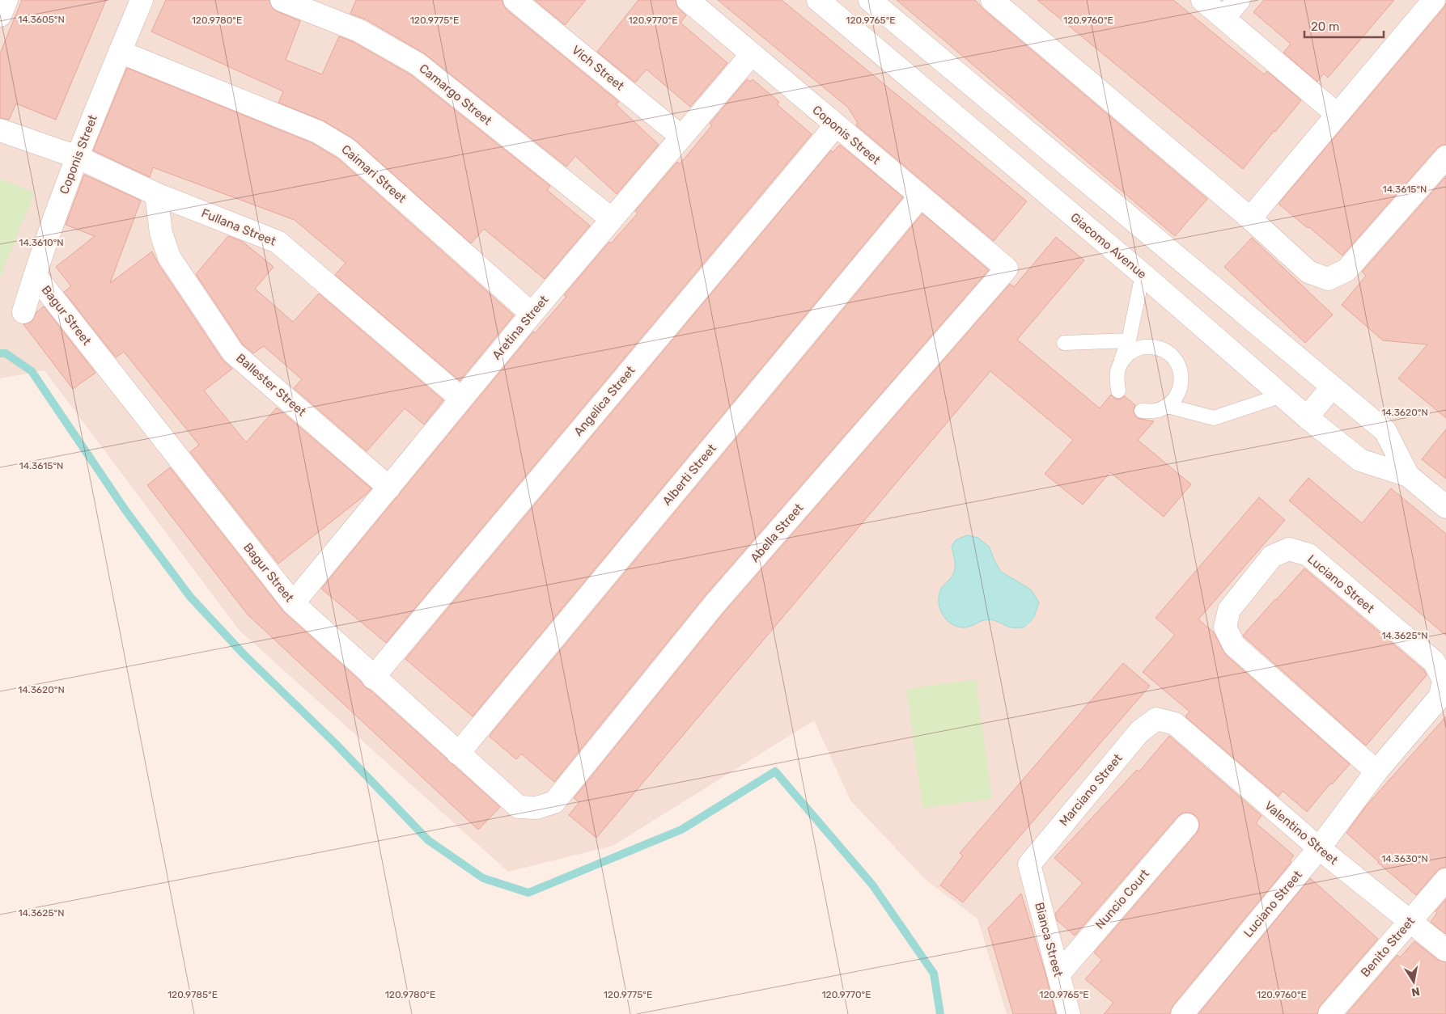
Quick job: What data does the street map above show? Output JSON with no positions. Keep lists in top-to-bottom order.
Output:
{
  "streets": {
    "street": [
      "Vich Street",
      "Camargo Street",
      "Coponis Street",
      "Caimari Street",
      "Fullana Street",
      "Giacomo Avenue",
      "Bagur Street",
      "Aretina Street",
      "Ballester Street",
      "Angelica Street",
      "Alberti Street",
      "Abella Street",
      "Luciano Street",
      "Marciano Street",
      "Valentino Street",
      "Nuncio Court",
      "Bianca Street",
      "Benito Street"
    ]
  },
  "crossings": [
    ["Vich Street", "Aretina Street"],
    ["Camargo Street", "Aretina Street"],
    ["Coponis Street", "Caimari Street"],
    ["Coponis Street", "Fullana Street"],
    ["Coponis Street", "Bagur Street"],
    ["Coponis Street", "Aretina Street"],
    ["Coponis Street", "Angelica Street"],
    ["Coponis Street", "Alberti Street"],
    ["Coponis Street", "Abella Street"],
    ["Caimari Street", "Aretina Street"],
    ["Fullana Street", "Aretina Street"],
    ["Fullana Street", "Ballester Street"],
    ["Bagur Street", "Aretina Street"],
    ["Bagur Street", "Angelica Street"],
    ["Bagur Street", "Alberti Street"],
    ["Bagur Street", "Abella Street"],
    ["Aretina Street", "Ballester Street"],
    ["Luciano Street", "Valentino Street"],
    ["Marciano Street", "Valentino Street"],
    ["Marciano Street", "Bianca Street"],
    ["Valentino Street", "Benito Street"],
    ["Nuncio Court", "Bianca Street"]
  ],
  "scale_bar": "20 m",
  "north": "bottom",
  "coordinates": [
    "14.3605°N",
    "120.9780°E",
    "120.9775°E",
    "120.9770°E",
    "120.9765°E",
    "120.9760°E",
    "14.3615°N",
    "14.3610°N",
    "14.3620°N",
    "14.3625°N",
    "14.3630°N",
    "120.9785°E"
  ]
}
